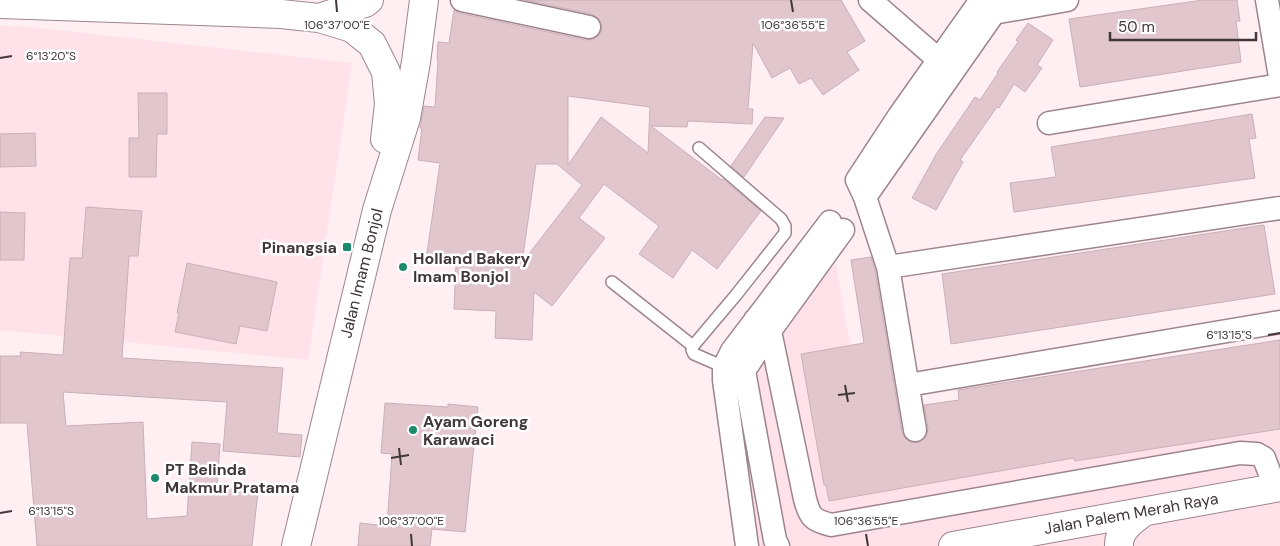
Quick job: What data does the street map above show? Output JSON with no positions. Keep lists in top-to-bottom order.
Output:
{
  "streets": {
    "main road": ["Jalan Imam Bonjol", "Jalan Palem Merah Raya"]
  },
  "places": {
    "transit": ["Pinangsia"],
    "other": ["Holland Bakery Imam Bonjol", "Ayam Goreng Karawaci", "PT Belinda Makmur Pratama"]
  },
  "scale_bar": "50 m",
  "coordinates": [
    "106°37'00\"E",
    "106°36'55\"E",
    "6°13'20\"S",
    "6°13'15\"S"
  ]
}
